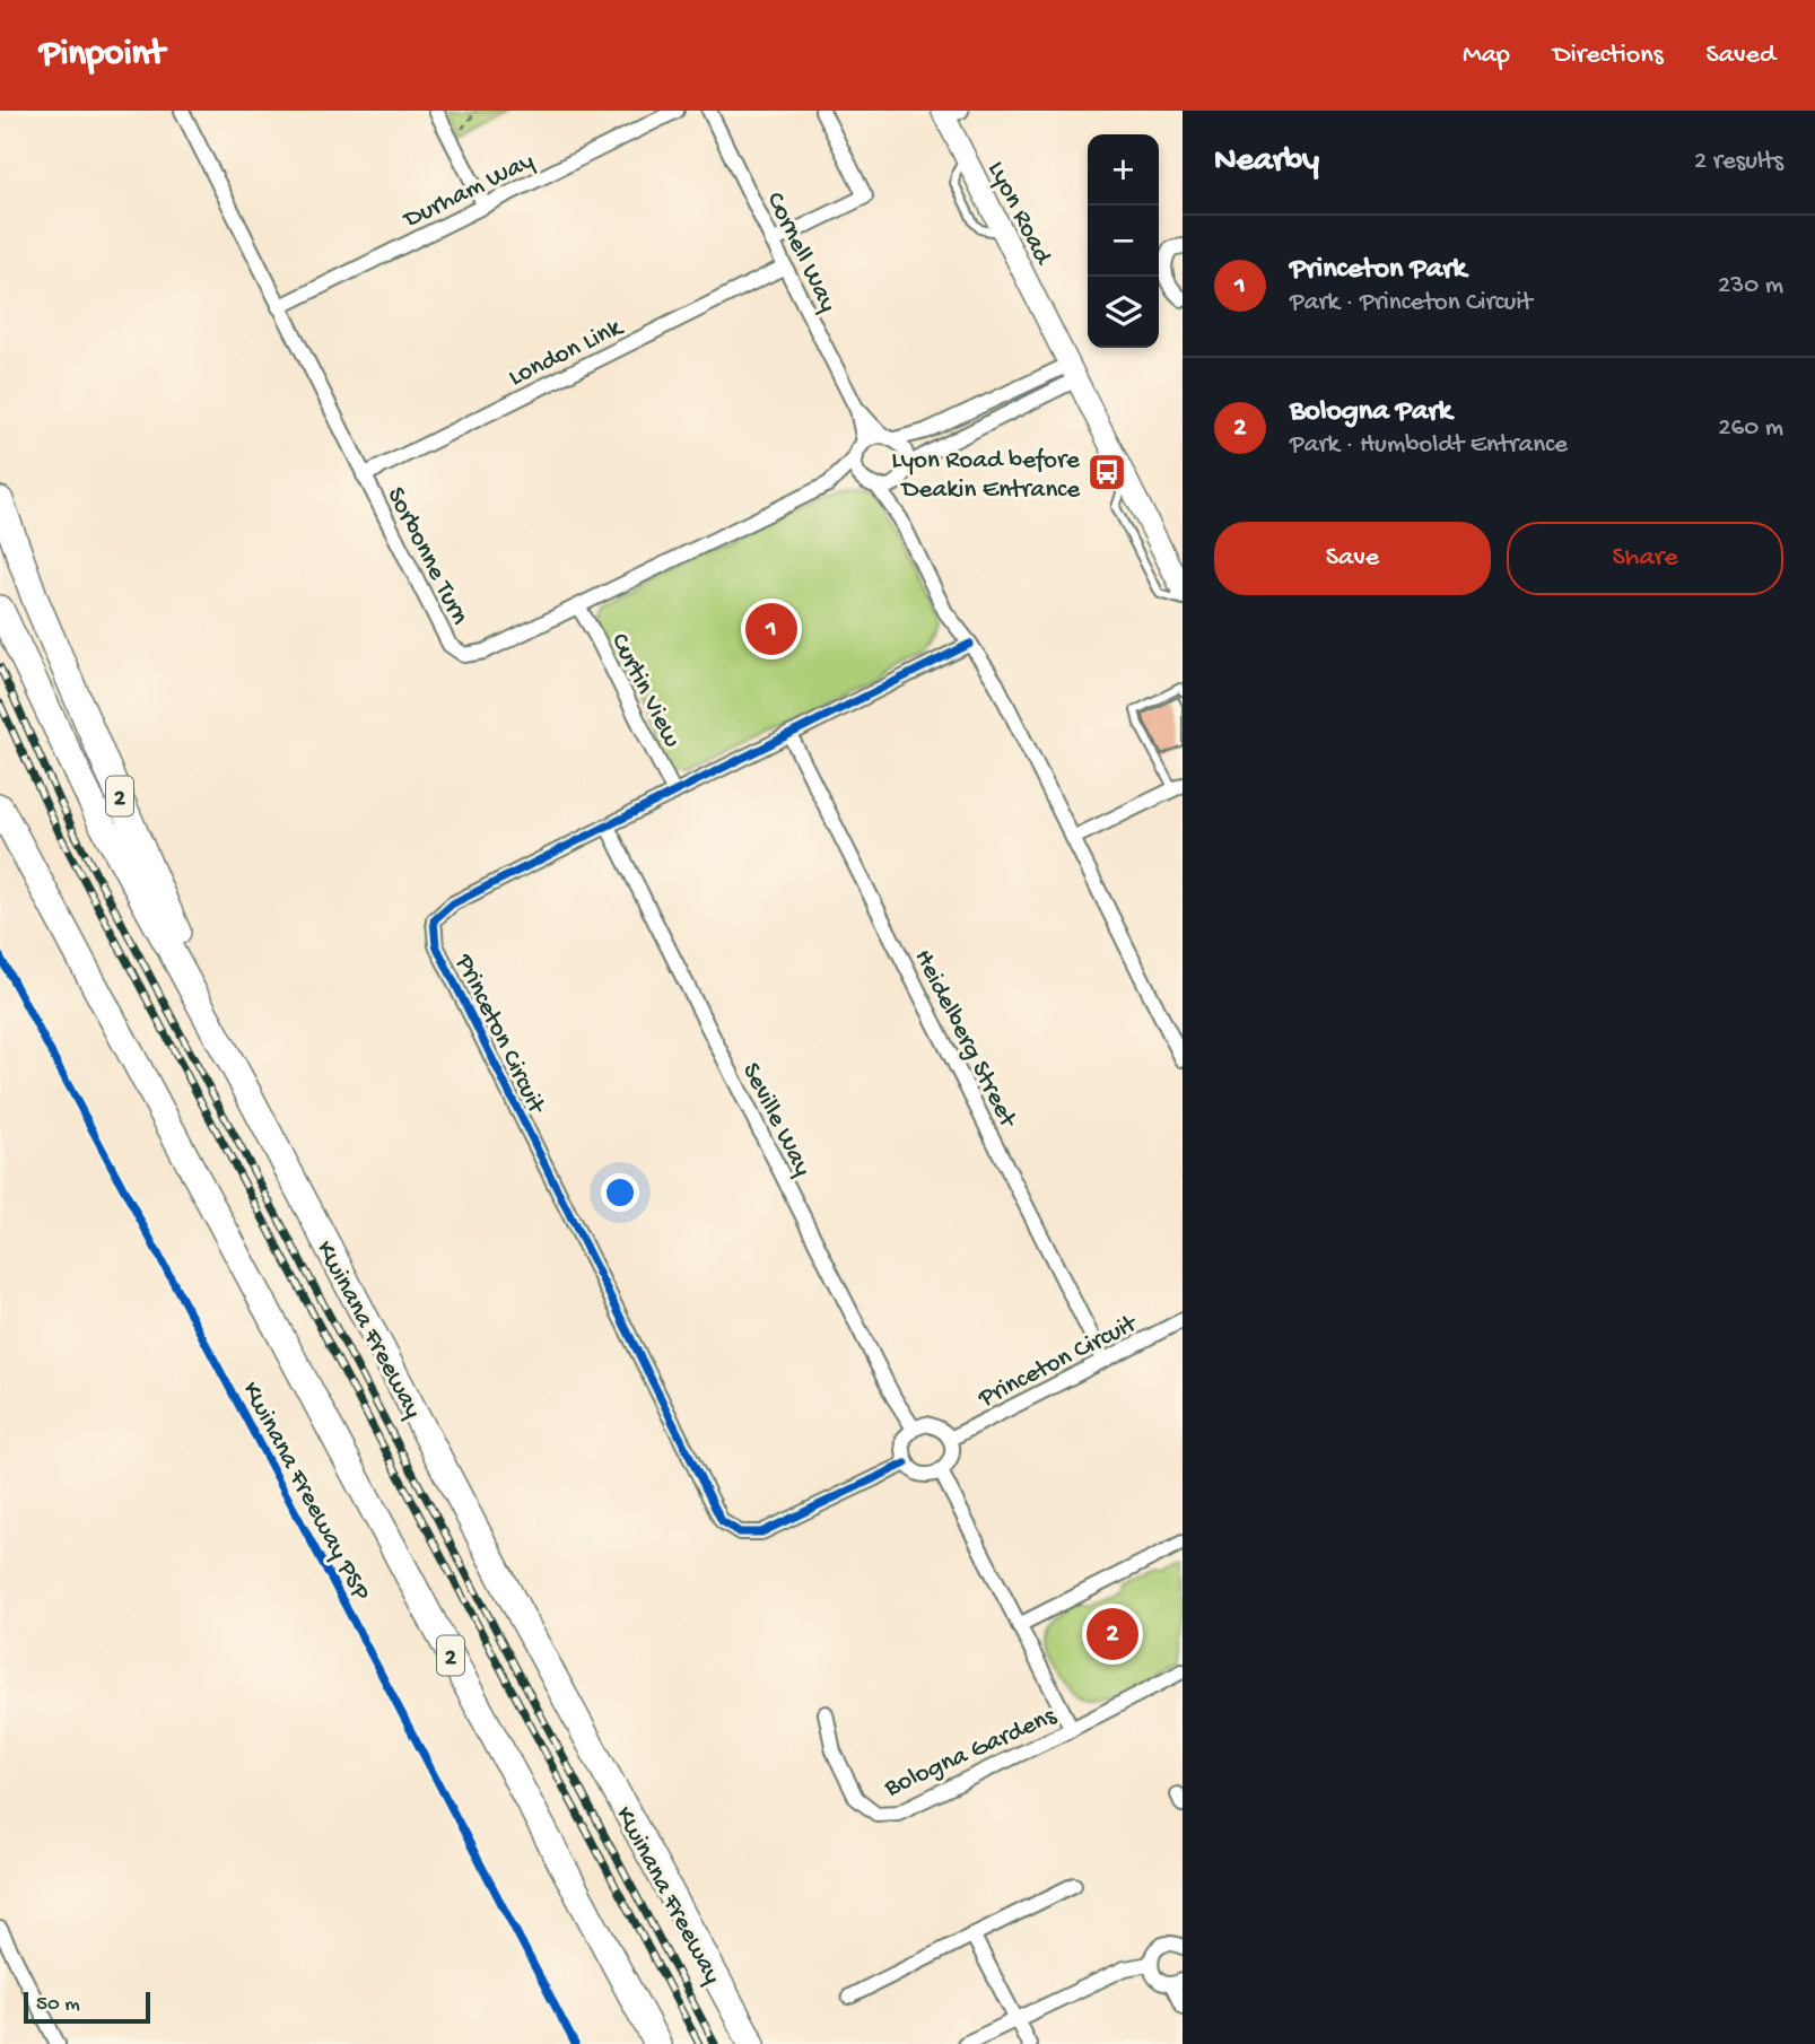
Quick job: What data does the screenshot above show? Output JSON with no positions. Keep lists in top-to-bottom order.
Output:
{
  "streets": {
    "highway": ["2", "Kwinana Freeway"],
    "street": [
      "Durham Way",
      "Lyon Road",
      "Cornell Way",
      "London Link",
      "Sorbonne Turn",
      "Curtin View",
      "Princeton Circuit",
      "Heidelberg Street",
      "Seville Way",
      "Bologna Gardens"
    ],
    "cycle path": ["Kwinana Freeway PSP"]
  },
  "crossings": [
    ["Durham Way", "Sorbonne Turn"],
    ["Cornell Way", "London Link"],
    ["Cornell Way", "Sorbonne Turn"],
    ["London Link", "Sorbonne Turn"],
    ["Sorbonne Turn", "Curtin View"],
    ["Curtin View", "Princeton Circuit"],
    ["2", "Kwinana Freeway"],
    ["Princeton Circuit", "Heidelberg Street"],
    ["Princeton Circuit", "Seville Way"]
  ],
  "places": {
    "bus stop": ["Lyon Road before Deakin Entrance"]
  },
  "scale_bar": "50 m",
  "page": {
    "header": "Pinpoint",
    "nav": ["Map", "Directions", "Saved"],
    "heading": ["Nearby", "2 results"],
    "map_buttons": ["+", "−"],
    "list": [
      {
        "mark": "1",
        "name": "Princeton Park",
        "note": "Park · Princeton Circuit",
        "value": "230 m"
      },
      {
        "mark": "2",
        "name": "Bologna Park",
        "note": "Park · Humboldt Entrance",
        "value": "260 m"
      }
    ],
    "buttons": ["Save", "Share"],
    "pins": ["1", "2"],
    "scale": "50 m"
  }
}
